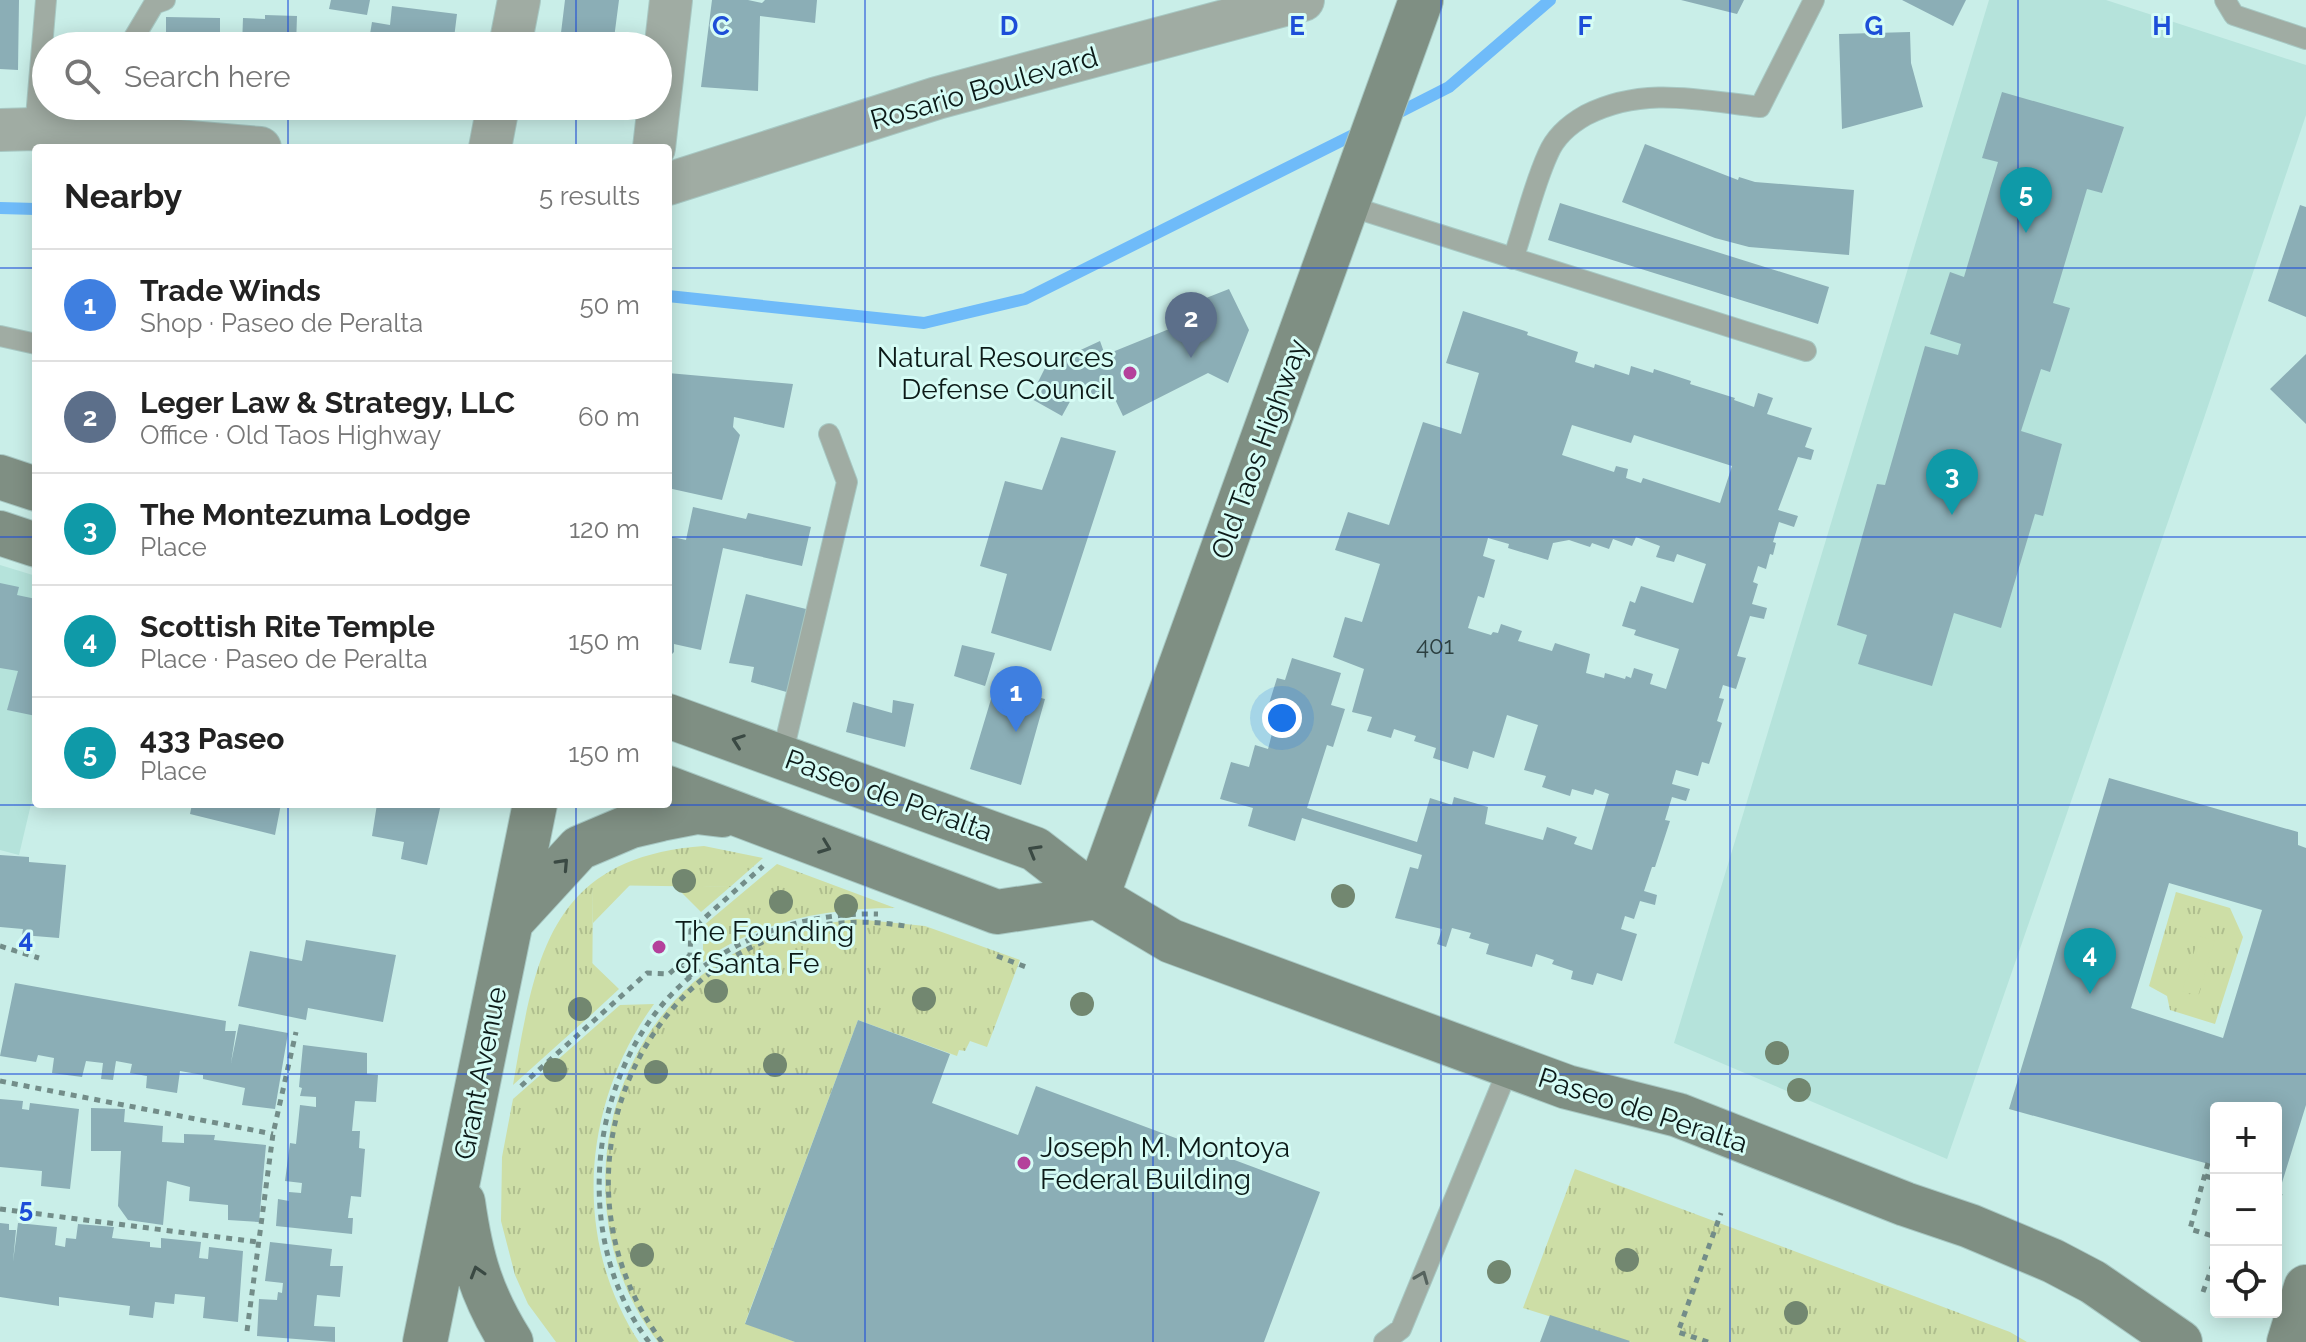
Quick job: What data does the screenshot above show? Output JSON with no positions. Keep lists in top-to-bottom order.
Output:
{
  "streets": {
    "main road": ["Old Taos Highway", "Paseo de Peralta", "Grant Avenue"],
    "street": ["Rosario Boulevard"]
  },
  "crossings": [
    ["Old Taos Highway", "Paseo de Peralta"]
  ],
  "places": ["Natural Resources Defense Council", "The Founding of Santa Fe", "Joseph M. Montoya Federal Building"],
  "house_numbers": ["401"],
  "page": {
    "search": "Search here",
    "heading": ["Nearby", "5 results"],
    "pins": [
      "5",
      "2",
      "3",
      "1",
      "4"
    ],
    "list": [
      {
        "mark": "1",
        "name": "Trade Winds",
        "note": "Shop · Paseo de Peralta",
        "value": "50 m"
      },
      {
        "mark": "2",
        "name": "Leger Law & Strategy, LLC",
        "note": "Office · Old Taos Highway",
        "value": "60 m"
      },
      {
        "mark": "3",
        "name": "The Montezuma Lodge",
        "note": "Place",
        "value": "120 m"
      },
      {
        "mark": "4",
        "name": "Scottish Rite Temple",
        "note": "Place · Paseo de Peralta",
        "value": "150 m"
      },
      {
        "mark": "5",
        "name": "433 Paseo",
        "note": "Place",
        "value": "150 m"
      }
    ],
    "map_buttons": ["+", "−"]
  },
  "grid": {
    "columns": [
      "C",
      "D",
      "E",
      "F",
      "G",
      "H"
    ],
    "rows": ["4", "5"]
  }
}
